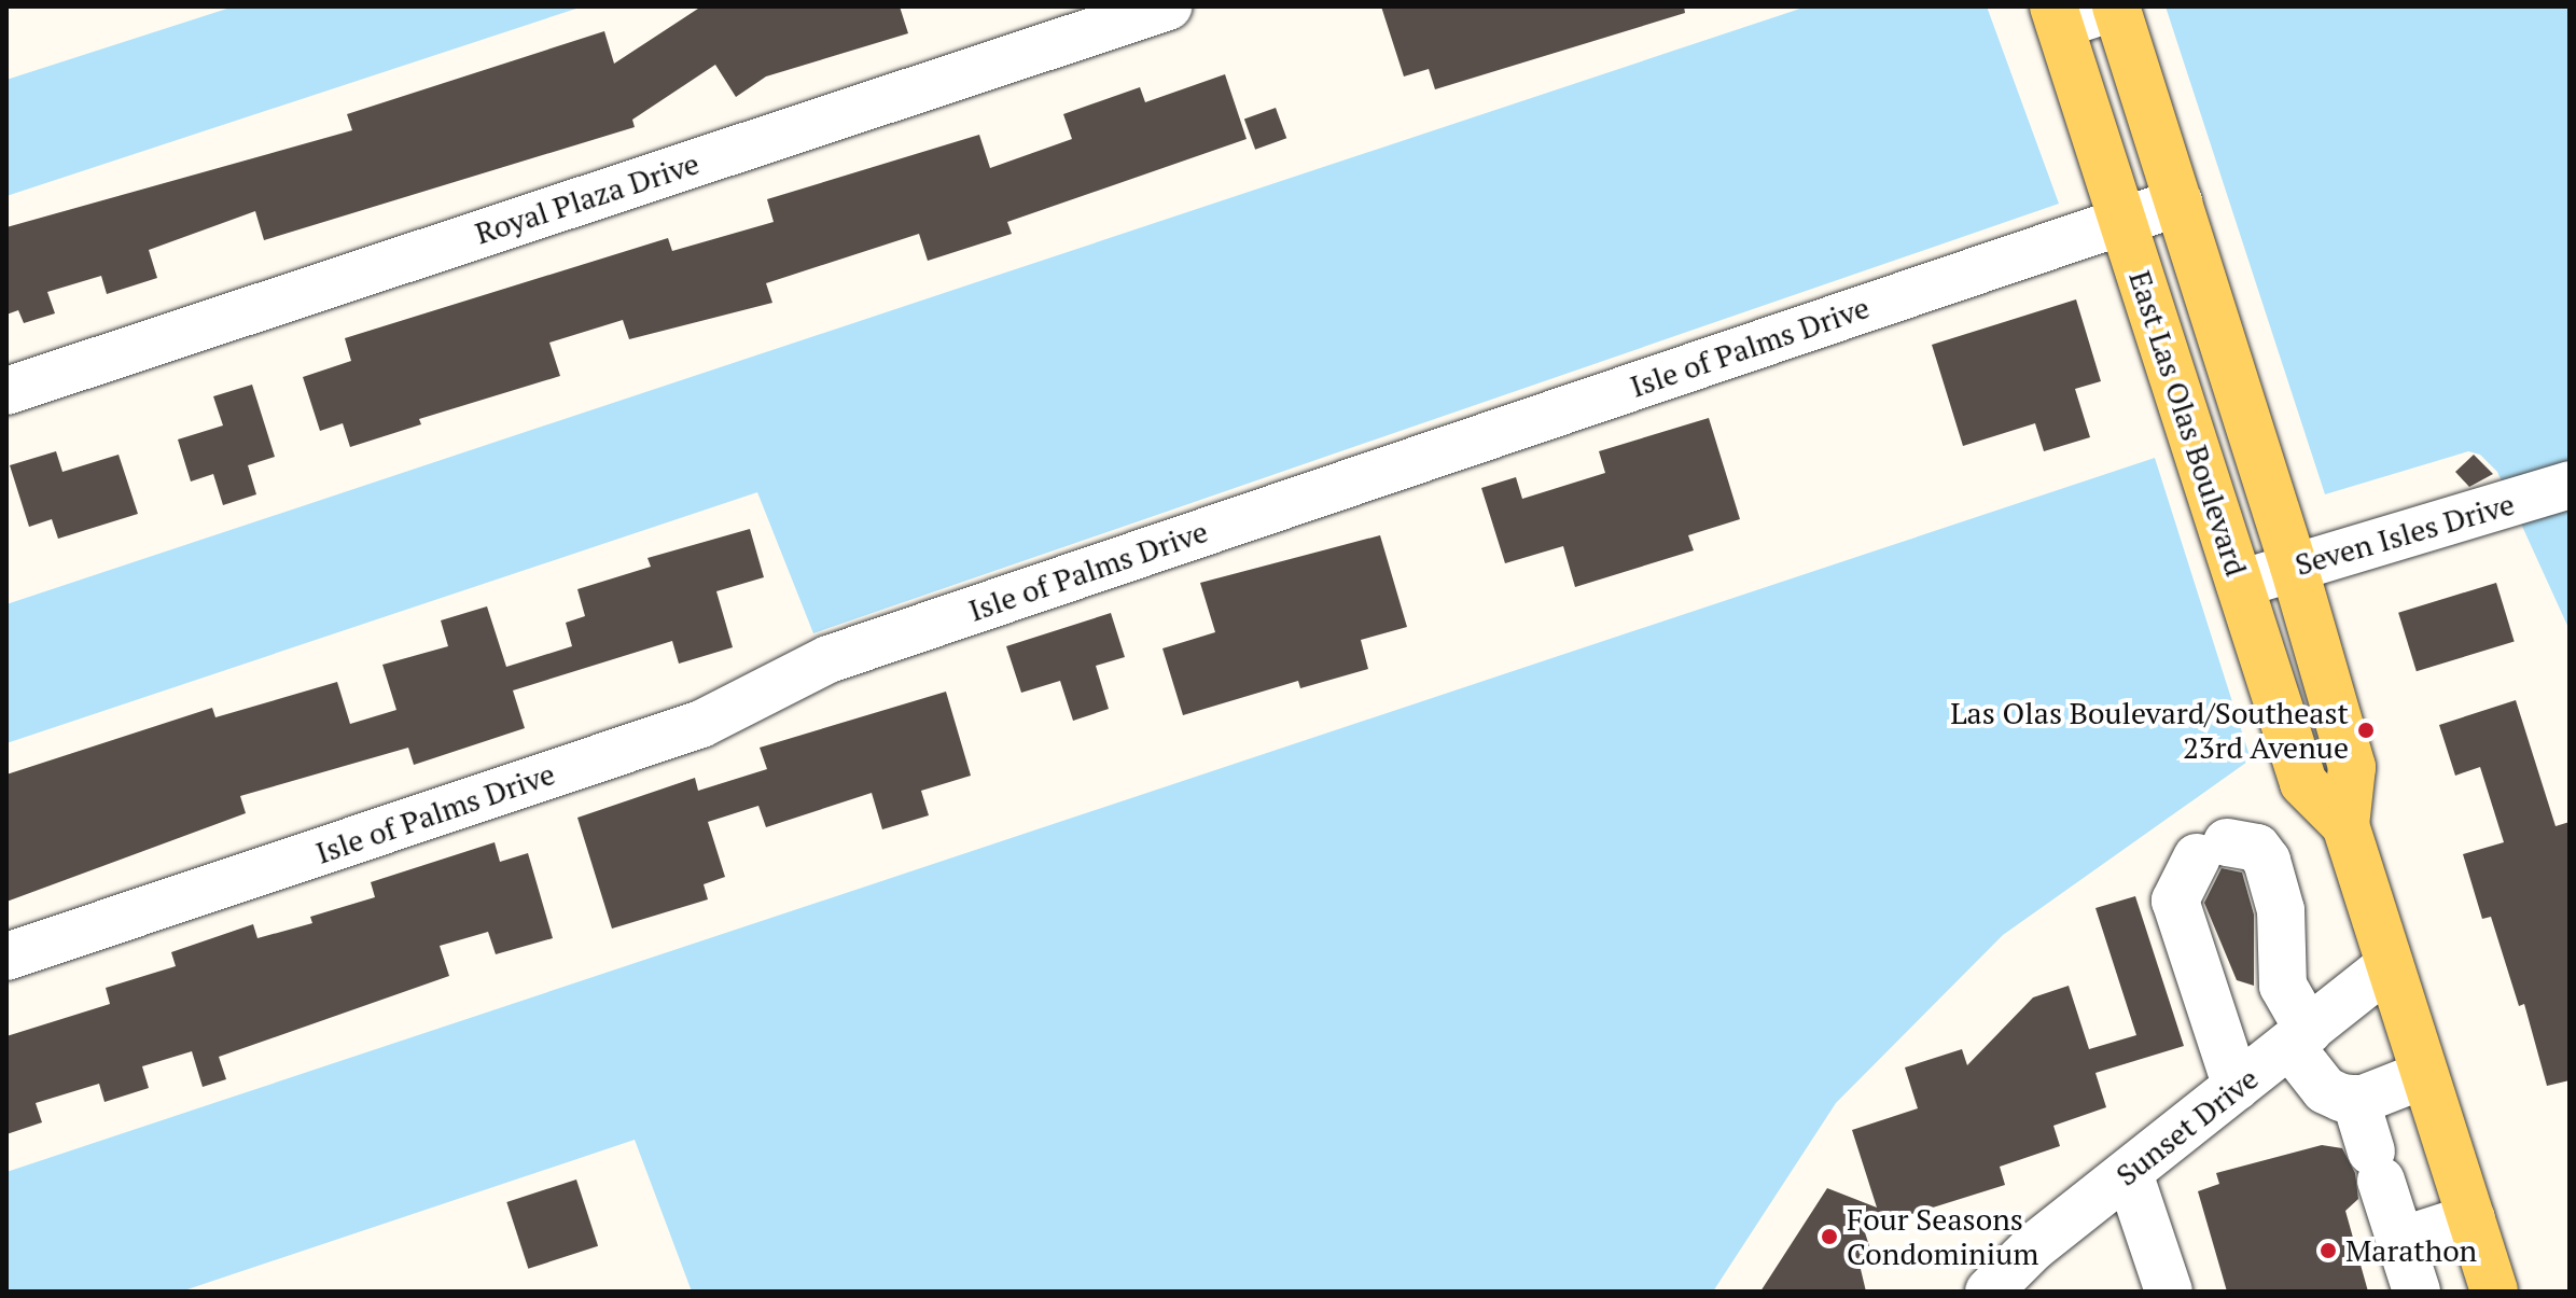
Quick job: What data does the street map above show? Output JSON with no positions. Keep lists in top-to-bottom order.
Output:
{
  "streets": {
    "main road": ["East Las Olas Boulevard"],
    "street": [
      "Royal Plaza Drive",
      "Isle of Palms Drive",
      "Seven Isles Drive",
      "Sunset Drive"
    ]
  },
  "crossings": [
    ["Isle of Palms Drive", "East Las Olas Boulevard"],
    ["East Las Olas Boulevard", "Seven Isles Drive"],
    ["East Las Olas Boulevard", "Sunset Drive"]
  ],
  "places": ["Las Olas Boulevard/Southeast 23rd Avenue", "Four Seasons Condominium", "Marathon"]
}
